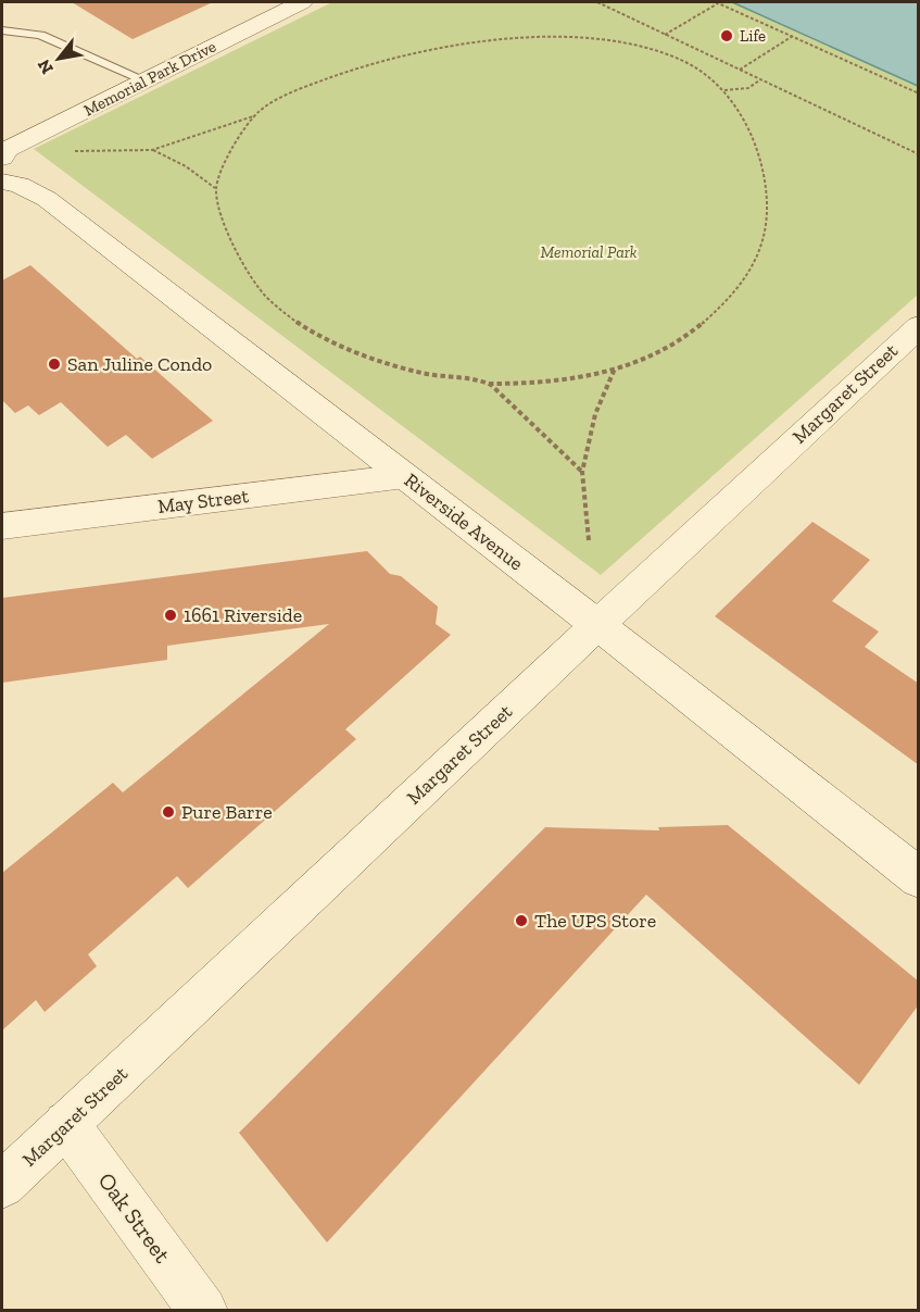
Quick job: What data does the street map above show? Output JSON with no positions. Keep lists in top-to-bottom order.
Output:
{
  "streets": {
    "main road": [
      "Memorial Park Drive",
      "Margaret Street",
      "May Street",
      "Riverside Avenue",
      "Oak Street"
    ]
  },
  "crossings": [
    ["Margaret Street", "Riverside Avenue"],
    ["Margaret Street", "Oak Street"],
    ["May Street", "Riverside Avenue"]
  ],
  "parks": ["Memorial Park"],
  "places": [
    "Life",
    "San Juline Condo",
    "1661 Riverside",
    "Pure Barre",
    "The UPS Store"
  ],
  "north": "bottom left"
}
